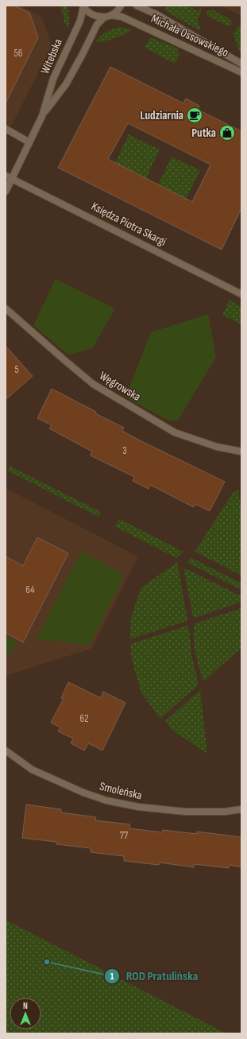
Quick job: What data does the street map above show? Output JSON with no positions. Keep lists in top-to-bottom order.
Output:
{
  "streets": {
    "street": [
      "Michała Ossowskiego",
      "Witebska",
      "Księdza Piotra Skargi",
      "Węgrowska",
      "Smoleńska"
    ]
  },
  "crossings": [
    ["Witebska", "Księdza Piotra Skargi"]
  ],
  "places": {
    "cafe": ["Ludziarnia"],
    "shop": ["Putka"],
    "other": ["ROD Pratulińska"]
  },
  "house_numbers": [
    "56",
    "5",
    "3",
    "64",
    "62",
    "77"
  ],
  "north": "top"
}
